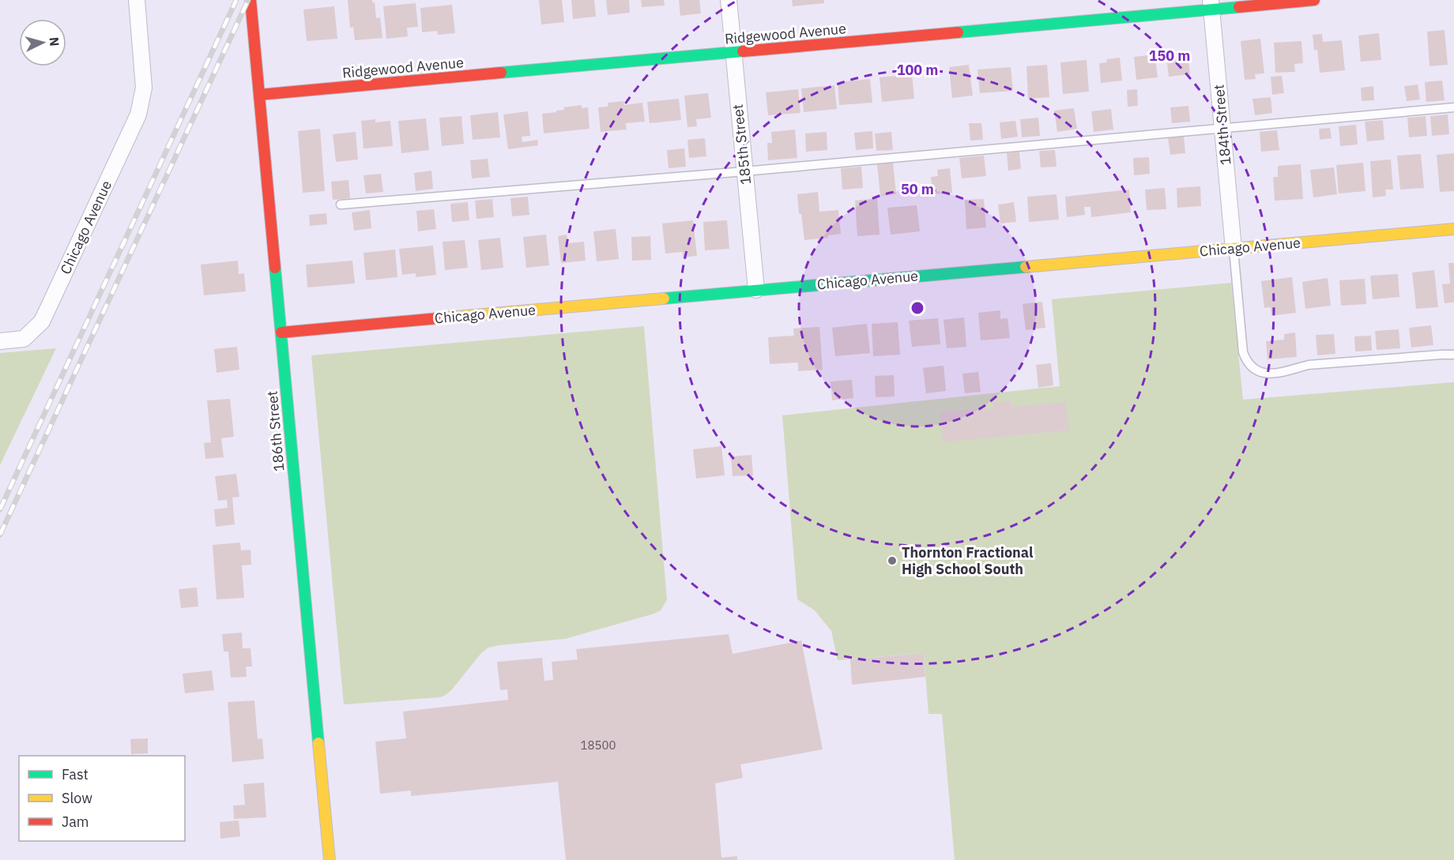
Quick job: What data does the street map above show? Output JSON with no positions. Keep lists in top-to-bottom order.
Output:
{
  "streets": {
    "street": [
      "Ridgewood Avenue",
      "184th Street",
      "185th Street",
      "Chicago Avenue",
      "186th Street"
    ]
  },
  "crossings": [
    ["Ridgewood Avenue", "184th Street"],
    ["Ridgewood Avenue", "185th Street"],
    ["Ridgewood Avenue", "186th Street"],
    ["184th Street", "Chicago Avenue"],
    ["185th Street", "Chicago Avenue"],
    ["Chicago Avenue", "186th Street"]
  ],
  "places": ["Thornton Fractional High School South"],
  "house_numbers": ["18500"],
  "legend": ["Fast", "Slow", "Jam"],
  "north": "right",
  "rings": ["150 m", "100 m", "50 m"]
}
